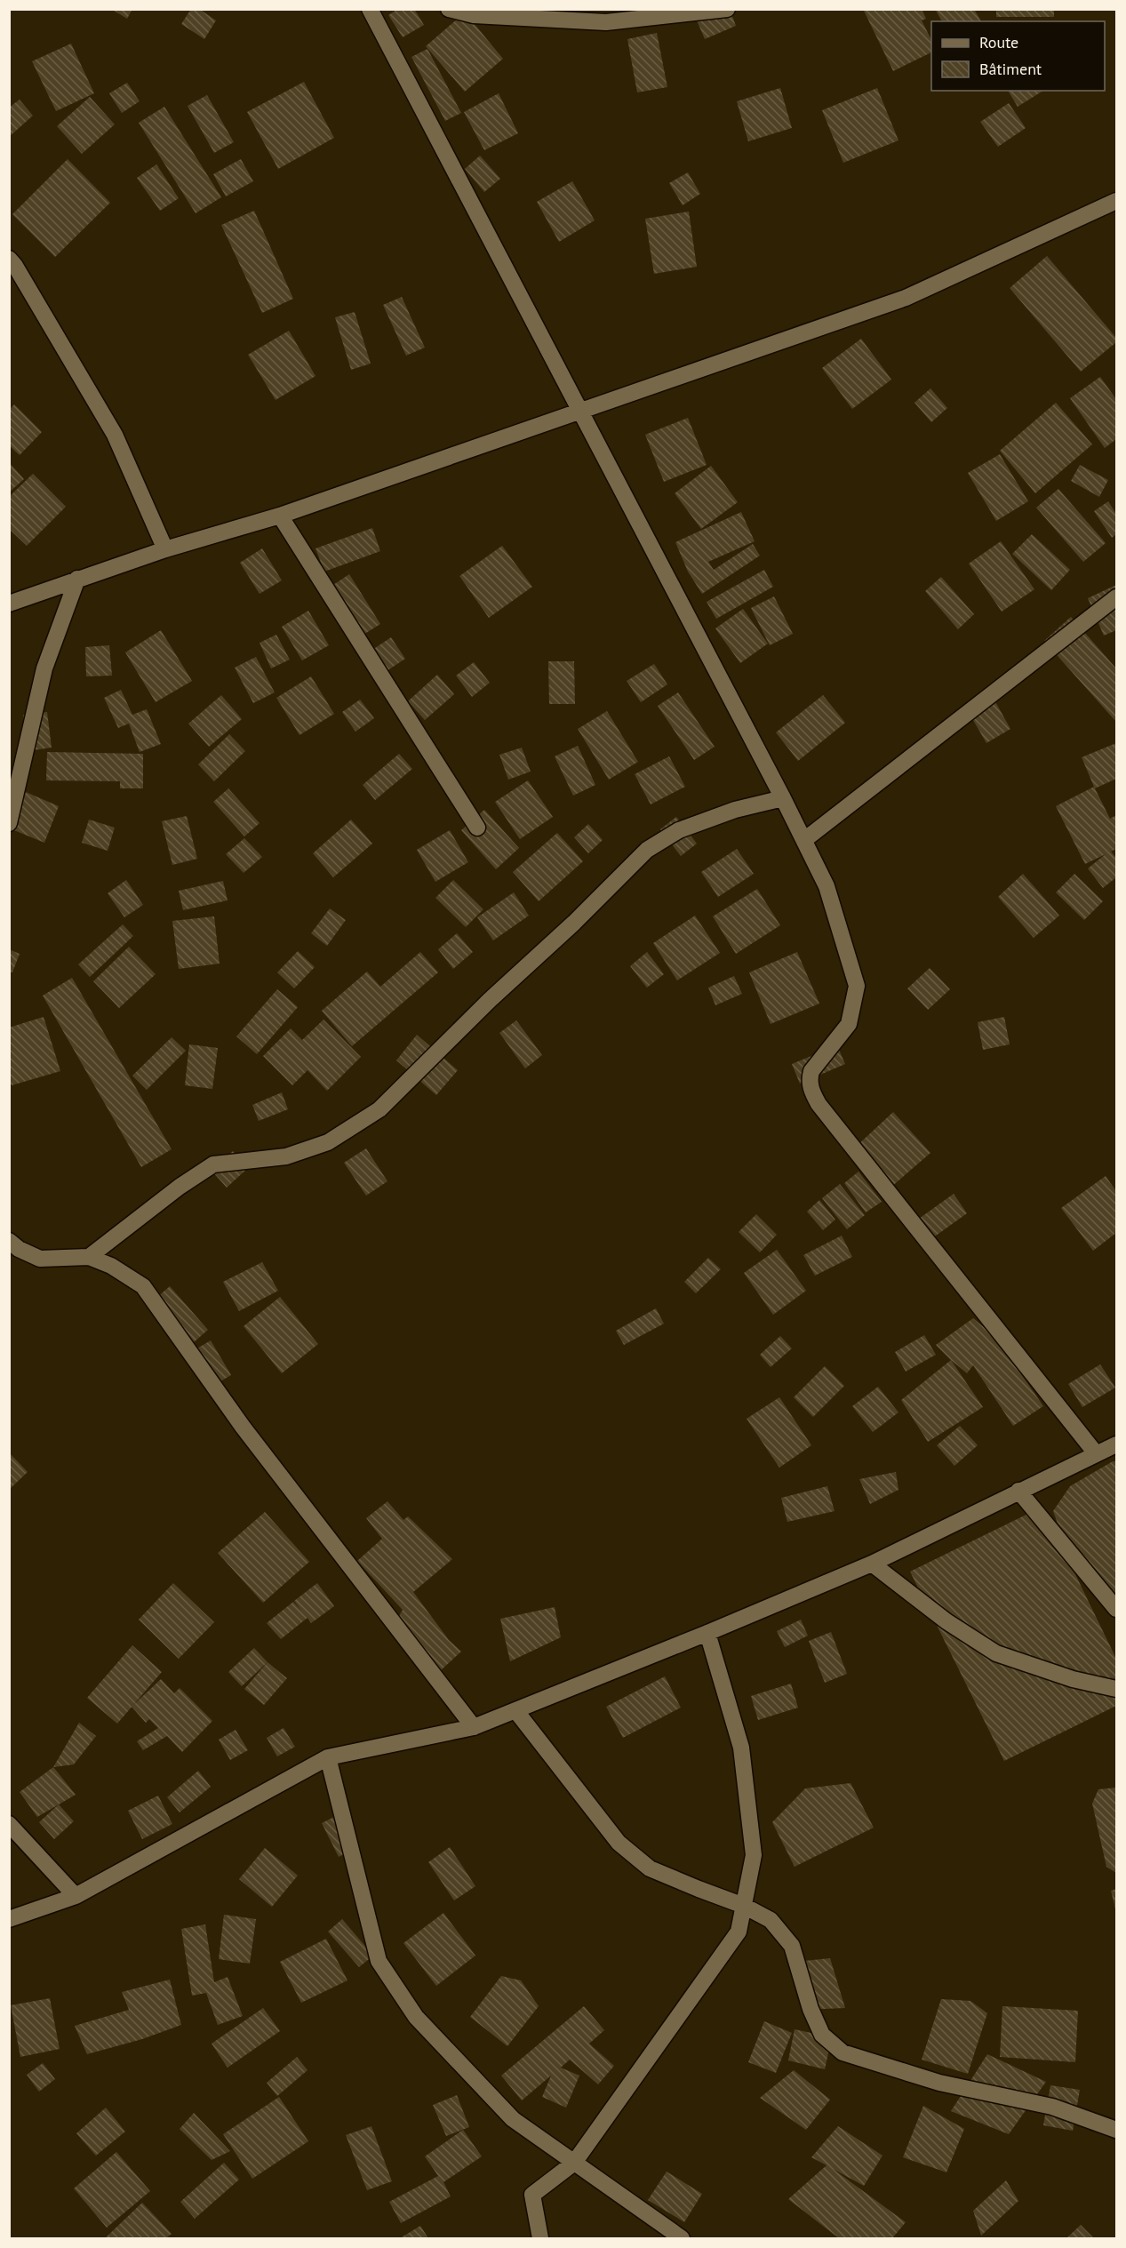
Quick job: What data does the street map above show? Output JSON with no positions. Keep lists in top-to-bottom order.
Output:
{
  "legend": ["Route", "Bâtiment"]
}
